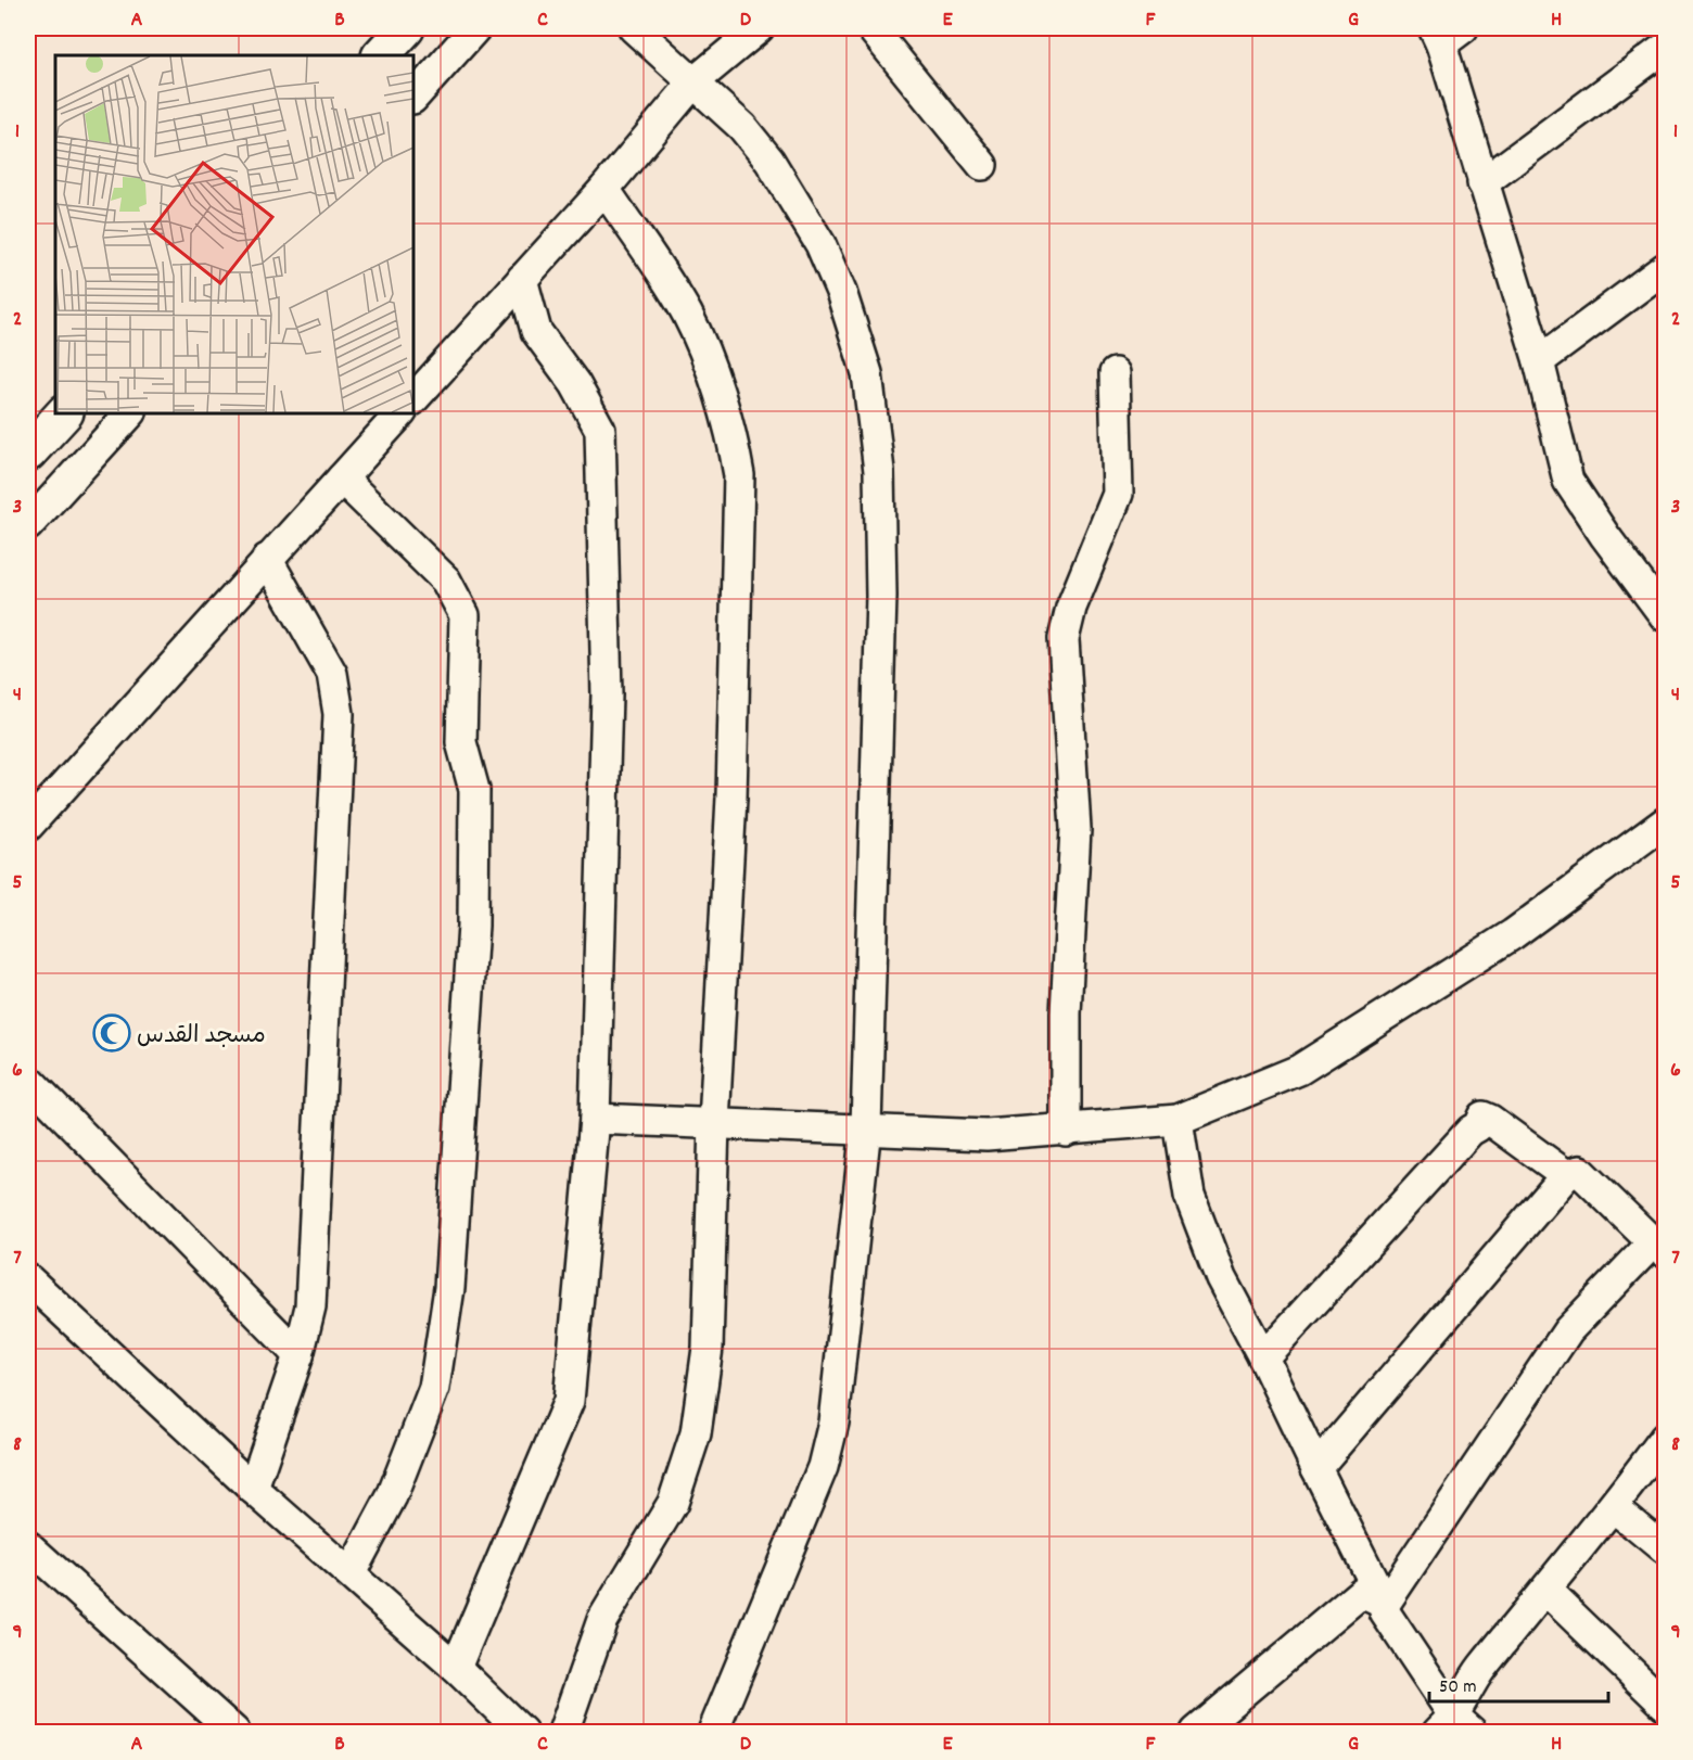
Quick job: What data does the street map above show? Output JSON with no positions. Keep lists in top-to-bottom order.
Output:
{
  "places": {
    "mosque": ["مسجد القدس"]
  },
  "scale_bar": "50 m",
  "grid": {
    "columns": [
      "A",
      "B",
      "C",
      "D",
      "E",
      "F",
      "G",
      "H"
    ],
    "rows": [
      "1",
      "2",
      "3",
      "4",
      "5",
      "6",
      "7",
      "8",
      "9"
    ]
  }
}
